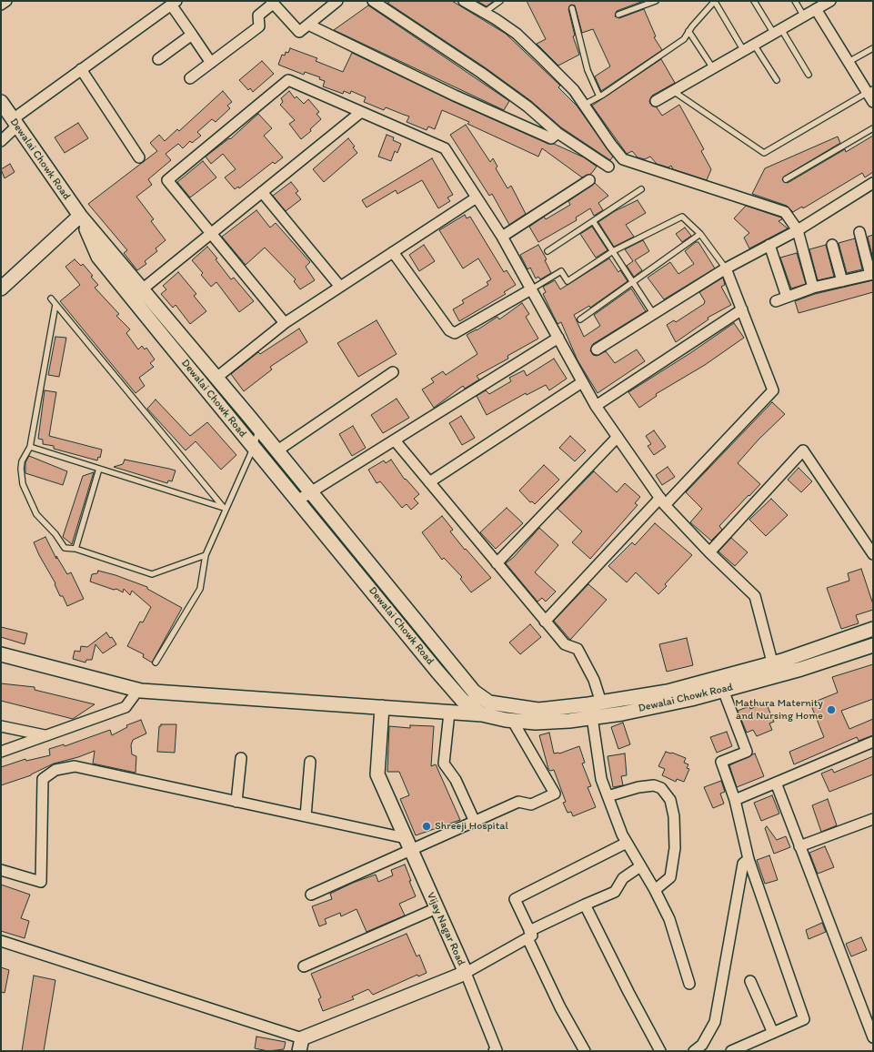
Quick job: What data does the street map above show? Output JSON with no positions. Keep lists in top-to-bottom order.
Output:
{
  "streets": {
    "main road": ["Dewalai Chowk Road", "Vijay Nagar Road"]
  },
  "places": ["Mathura Maternity and Nursing Home", "Shreeji Hospital"]
}
